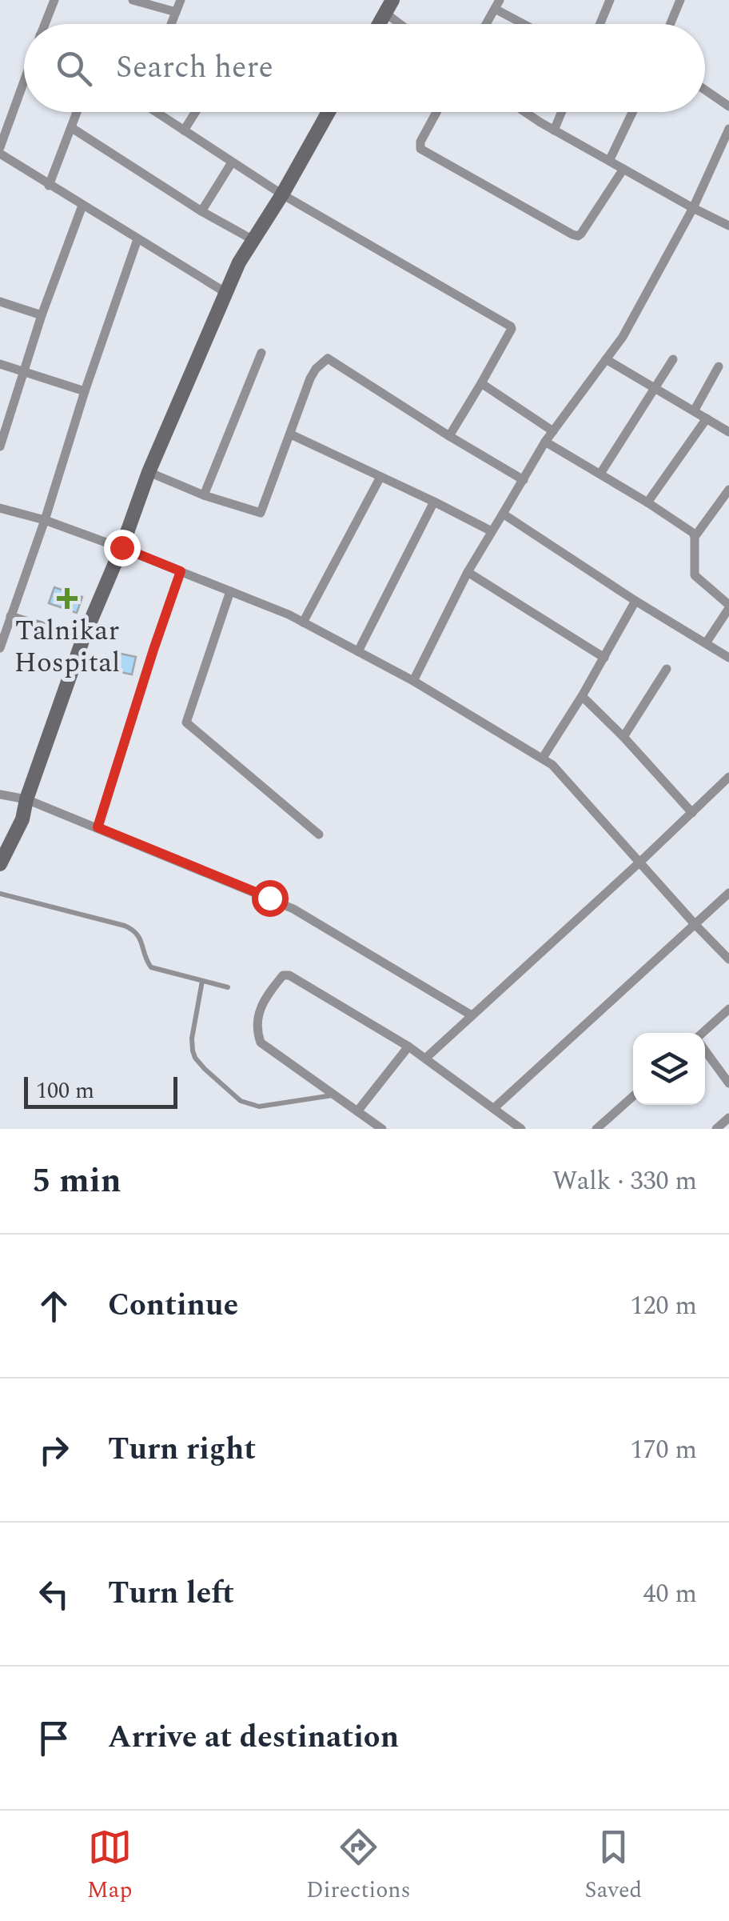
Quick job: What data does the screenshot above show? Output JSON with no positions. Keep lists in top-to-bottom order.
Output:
{
  "places": {
    "health": ["Talnikar Hospital"]
  },
  "scale_bar": "100 m",
  "page": {
    "search": "Search here",
    "scale": "100 m",
    "heading": ["5 min", "Walk · 330 m"],
    "list": [
      ["Continue", "120 m"],
      ["Turn right", "170 m"],
      ["Turn left", "40 m"],
      "Arrive at destination"
    ],
    "nav": ["Map", "Directions", "Saved"]
  }
}
